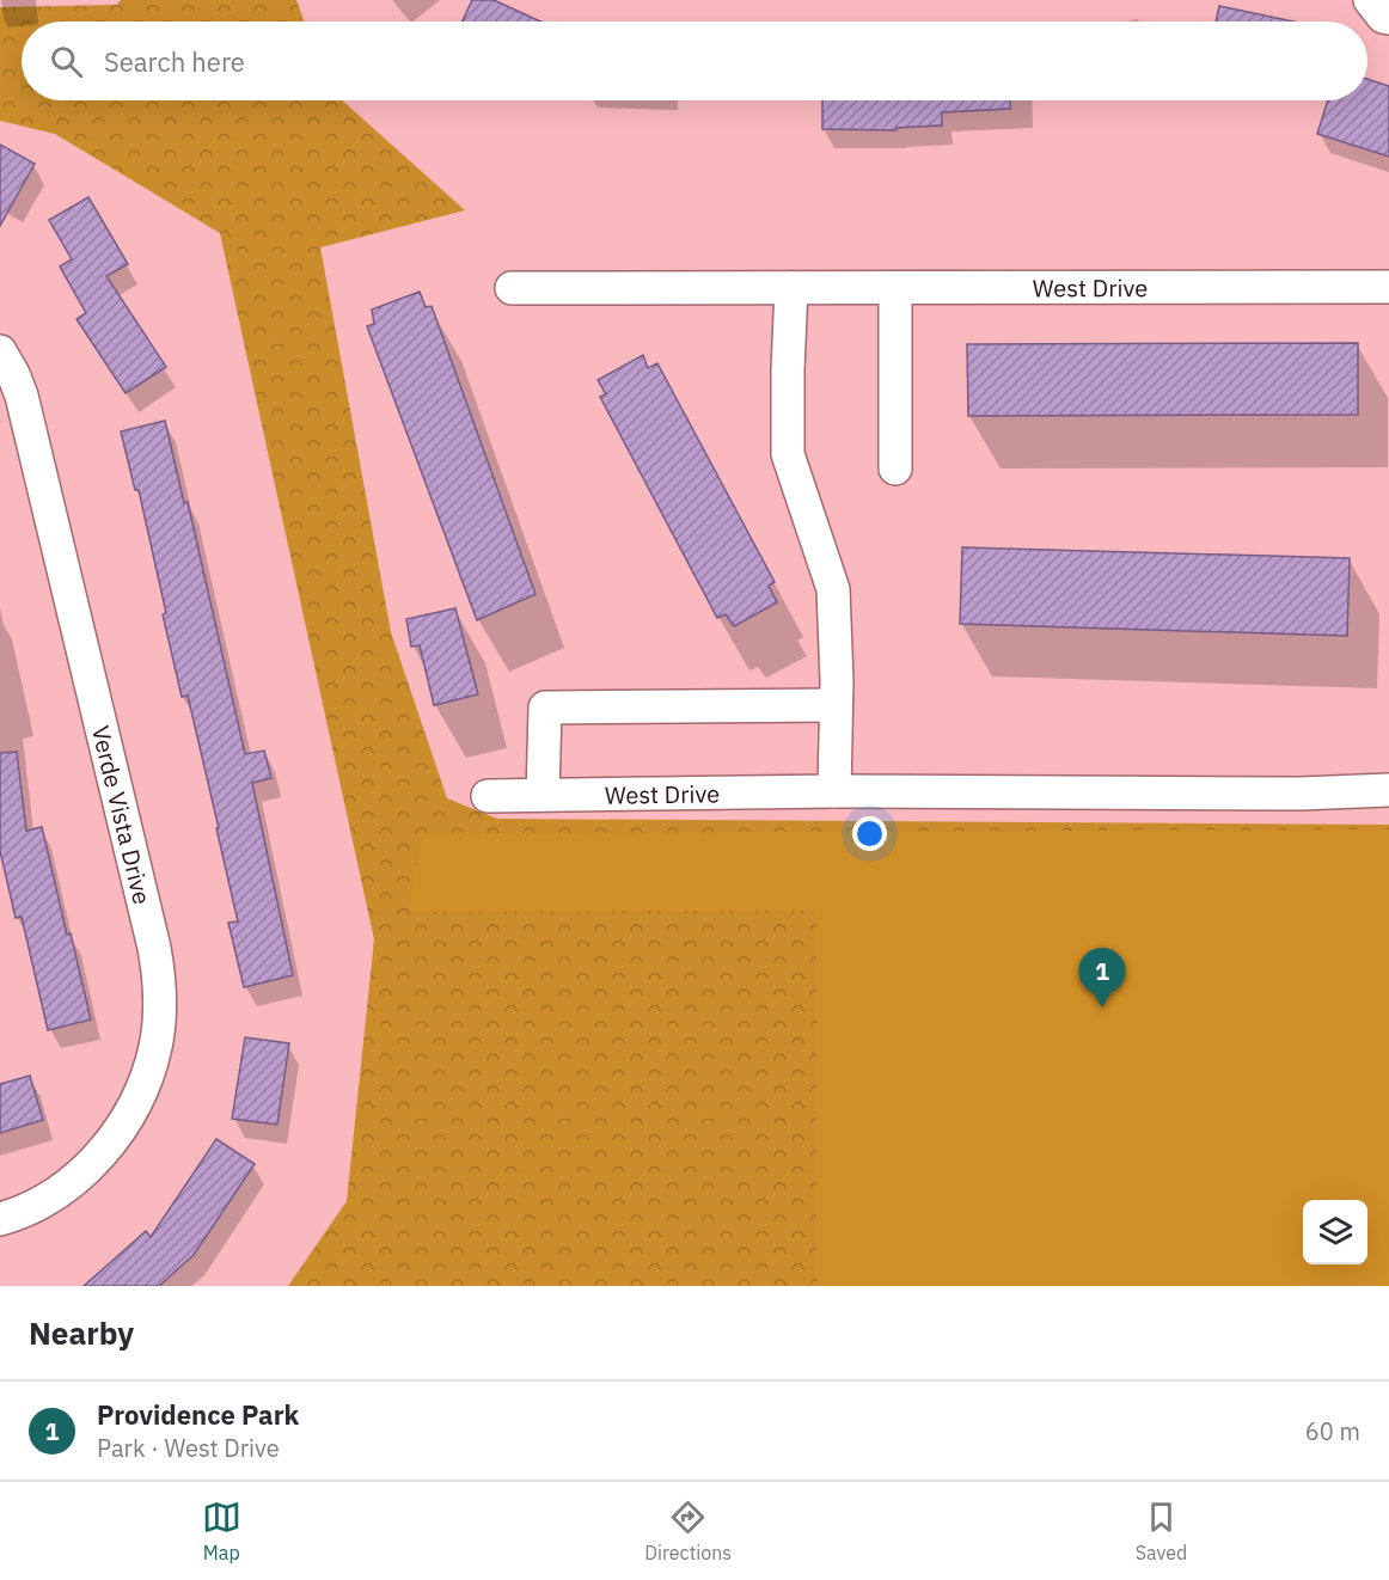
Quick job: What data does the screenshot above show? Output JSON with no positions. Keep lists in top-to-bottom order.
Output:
{
  "streets": {
    "street": ["West Drive", "Verde Vista Drive"]
  },
  "page": {
    "search": "Search here",
    "pins": "1",
    "heading": "Nearby",
    "list": [
      {
        "mark": "1",
        "name": "Providence Park",
        "note": "Park · West Drive",
        "value": "60 m"
      }
    ],
    "nav": ["Map", "Directions", "Saved"]
  }
}
